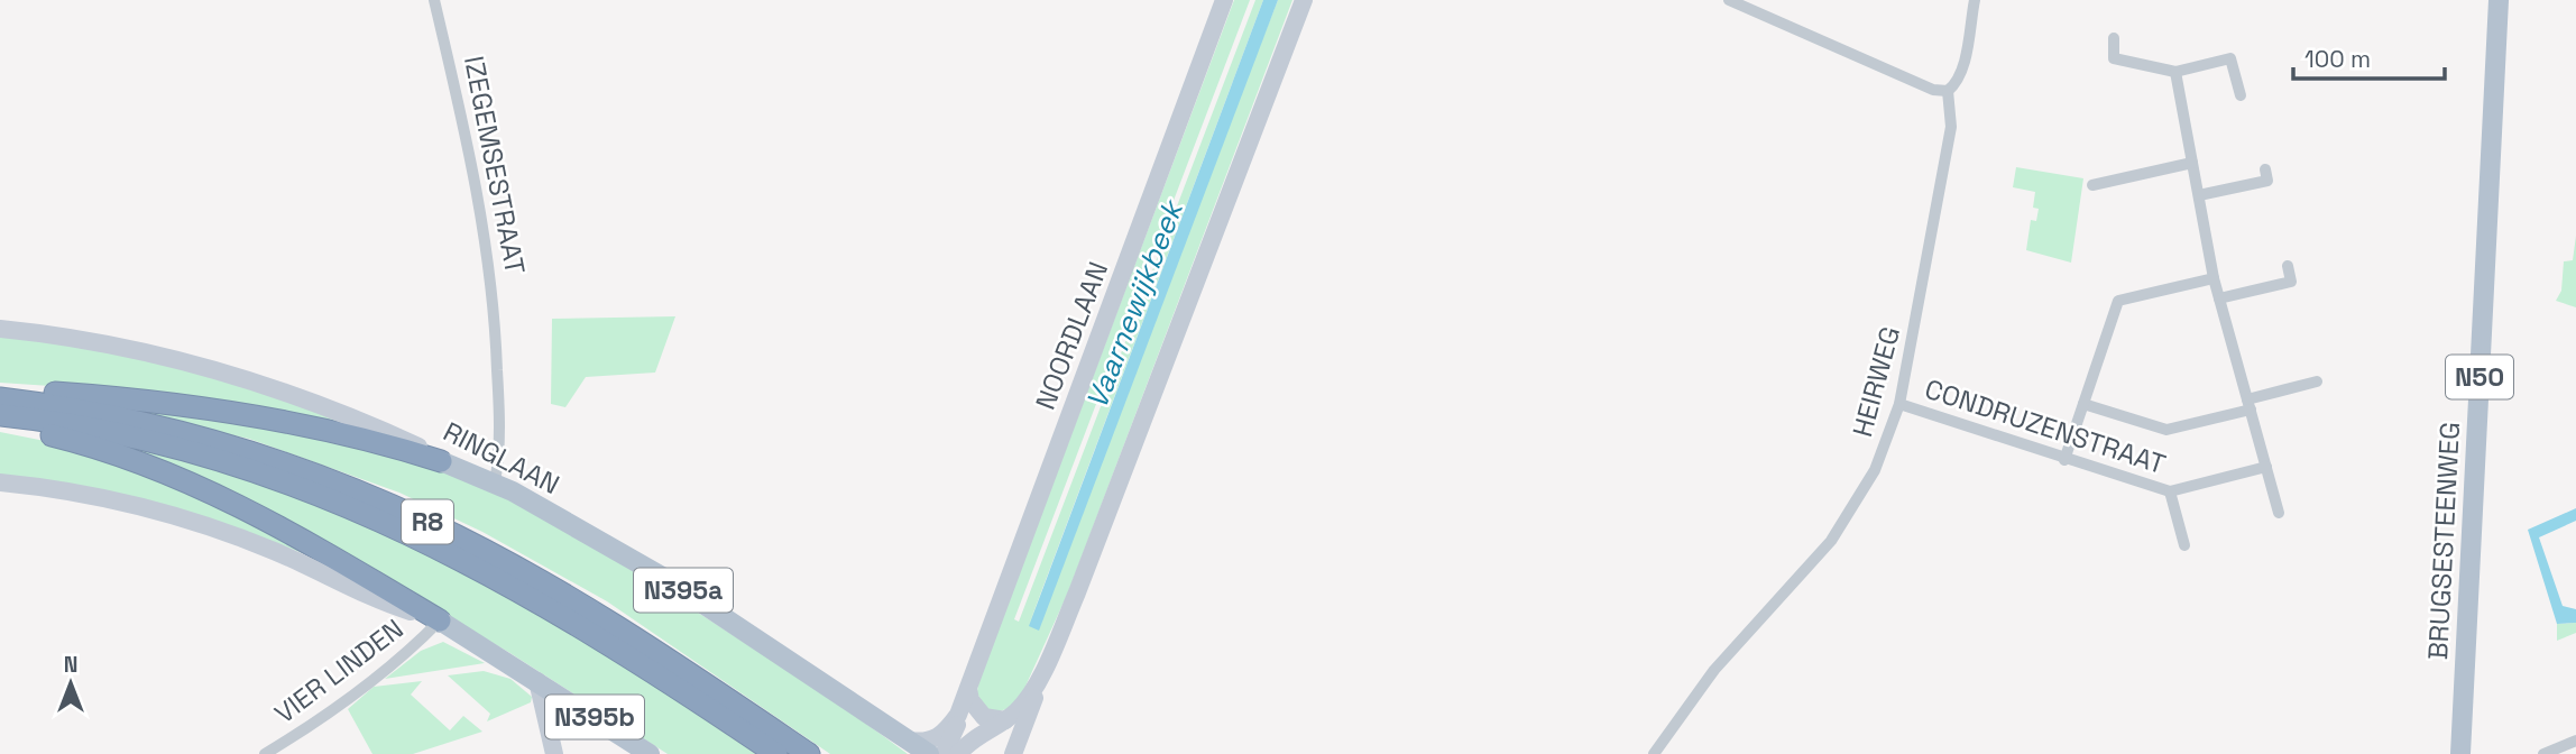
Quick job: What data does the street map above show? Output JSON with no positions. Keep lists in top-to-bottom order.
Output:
{
  "streets": {
    "highway": ["R8"],
    "main road": [
      "N50",
      "RINGLAAN",
      "BRUGSESTEENWEG",
      "N395a",
      "N395b"
    ],
    "street": [
      "IZEGEMSESTRAAT",
      "NOORDLAAN",
      "HEIRWEG",
      "CONDRUZENSTRAAT",
      "VIER LINDEN"
    ]
  },
  "crossings": [
    ["IZEGEMSESTRAAT", "RINGLAAN"],
    ["NOORDLAAN", "RINGLAAN"],
    ["HEIRWEG", "CONDRUZENSTRAAT"],
    ["RINGLAAN", "R8"],
    ["VIER LINDEN", "N395b"]
  ],
  "water": ["Vaarnewijkbeek"],
  "scale_bar": "100 m",
  "north": "top"
}
